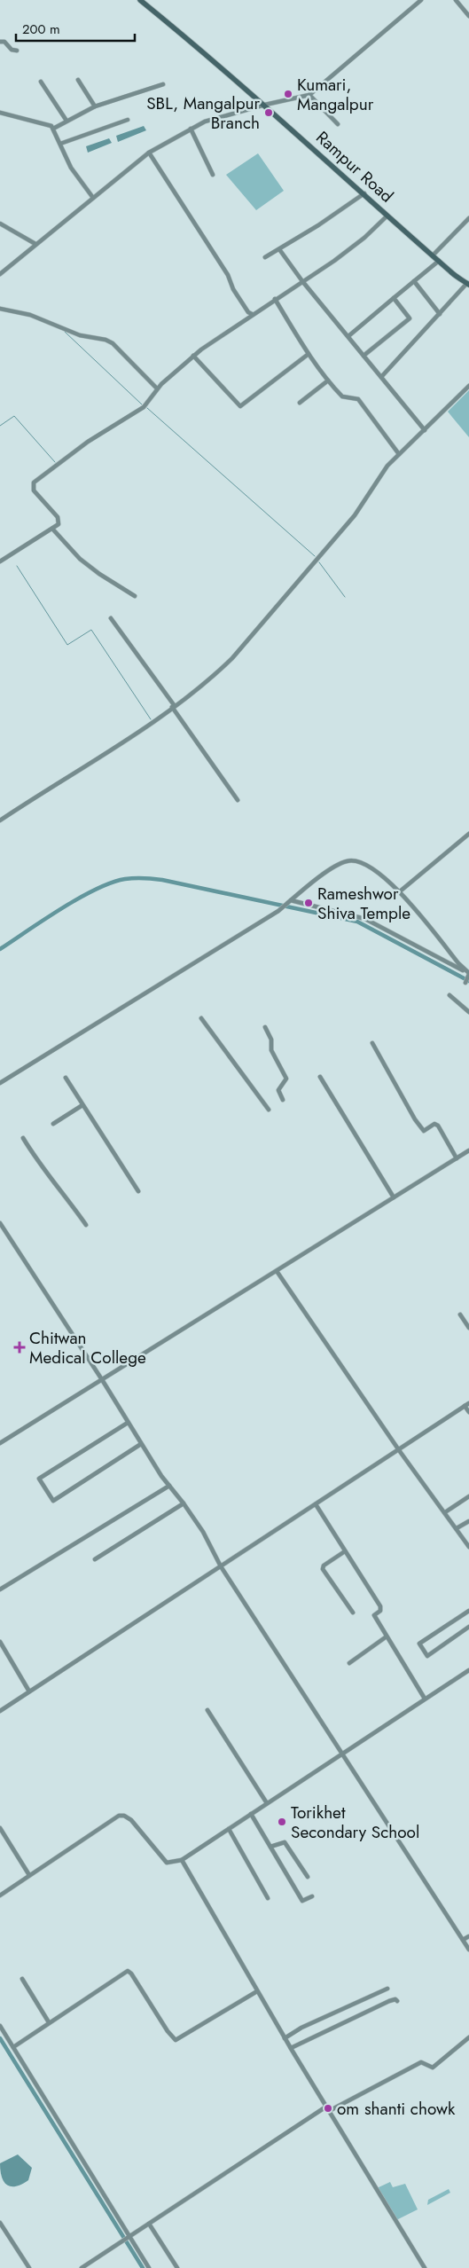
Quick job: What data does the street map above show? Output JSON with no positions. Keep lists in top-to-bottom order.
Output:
{
  "streets": {
    "main road": ["Rampur Road"]
  },
  "places": {
    "other": [
      "Kumari, Mangalpur",
      "SBL, Mangalpur Branch",
      "Rameshwor Shiva Temple",
      "Torikhet Secondary School",
      "om shanti chowk"
    ],
    "health": ["Chitwan Medical College"]
  },
  "scale_bar": "200 m"
}
